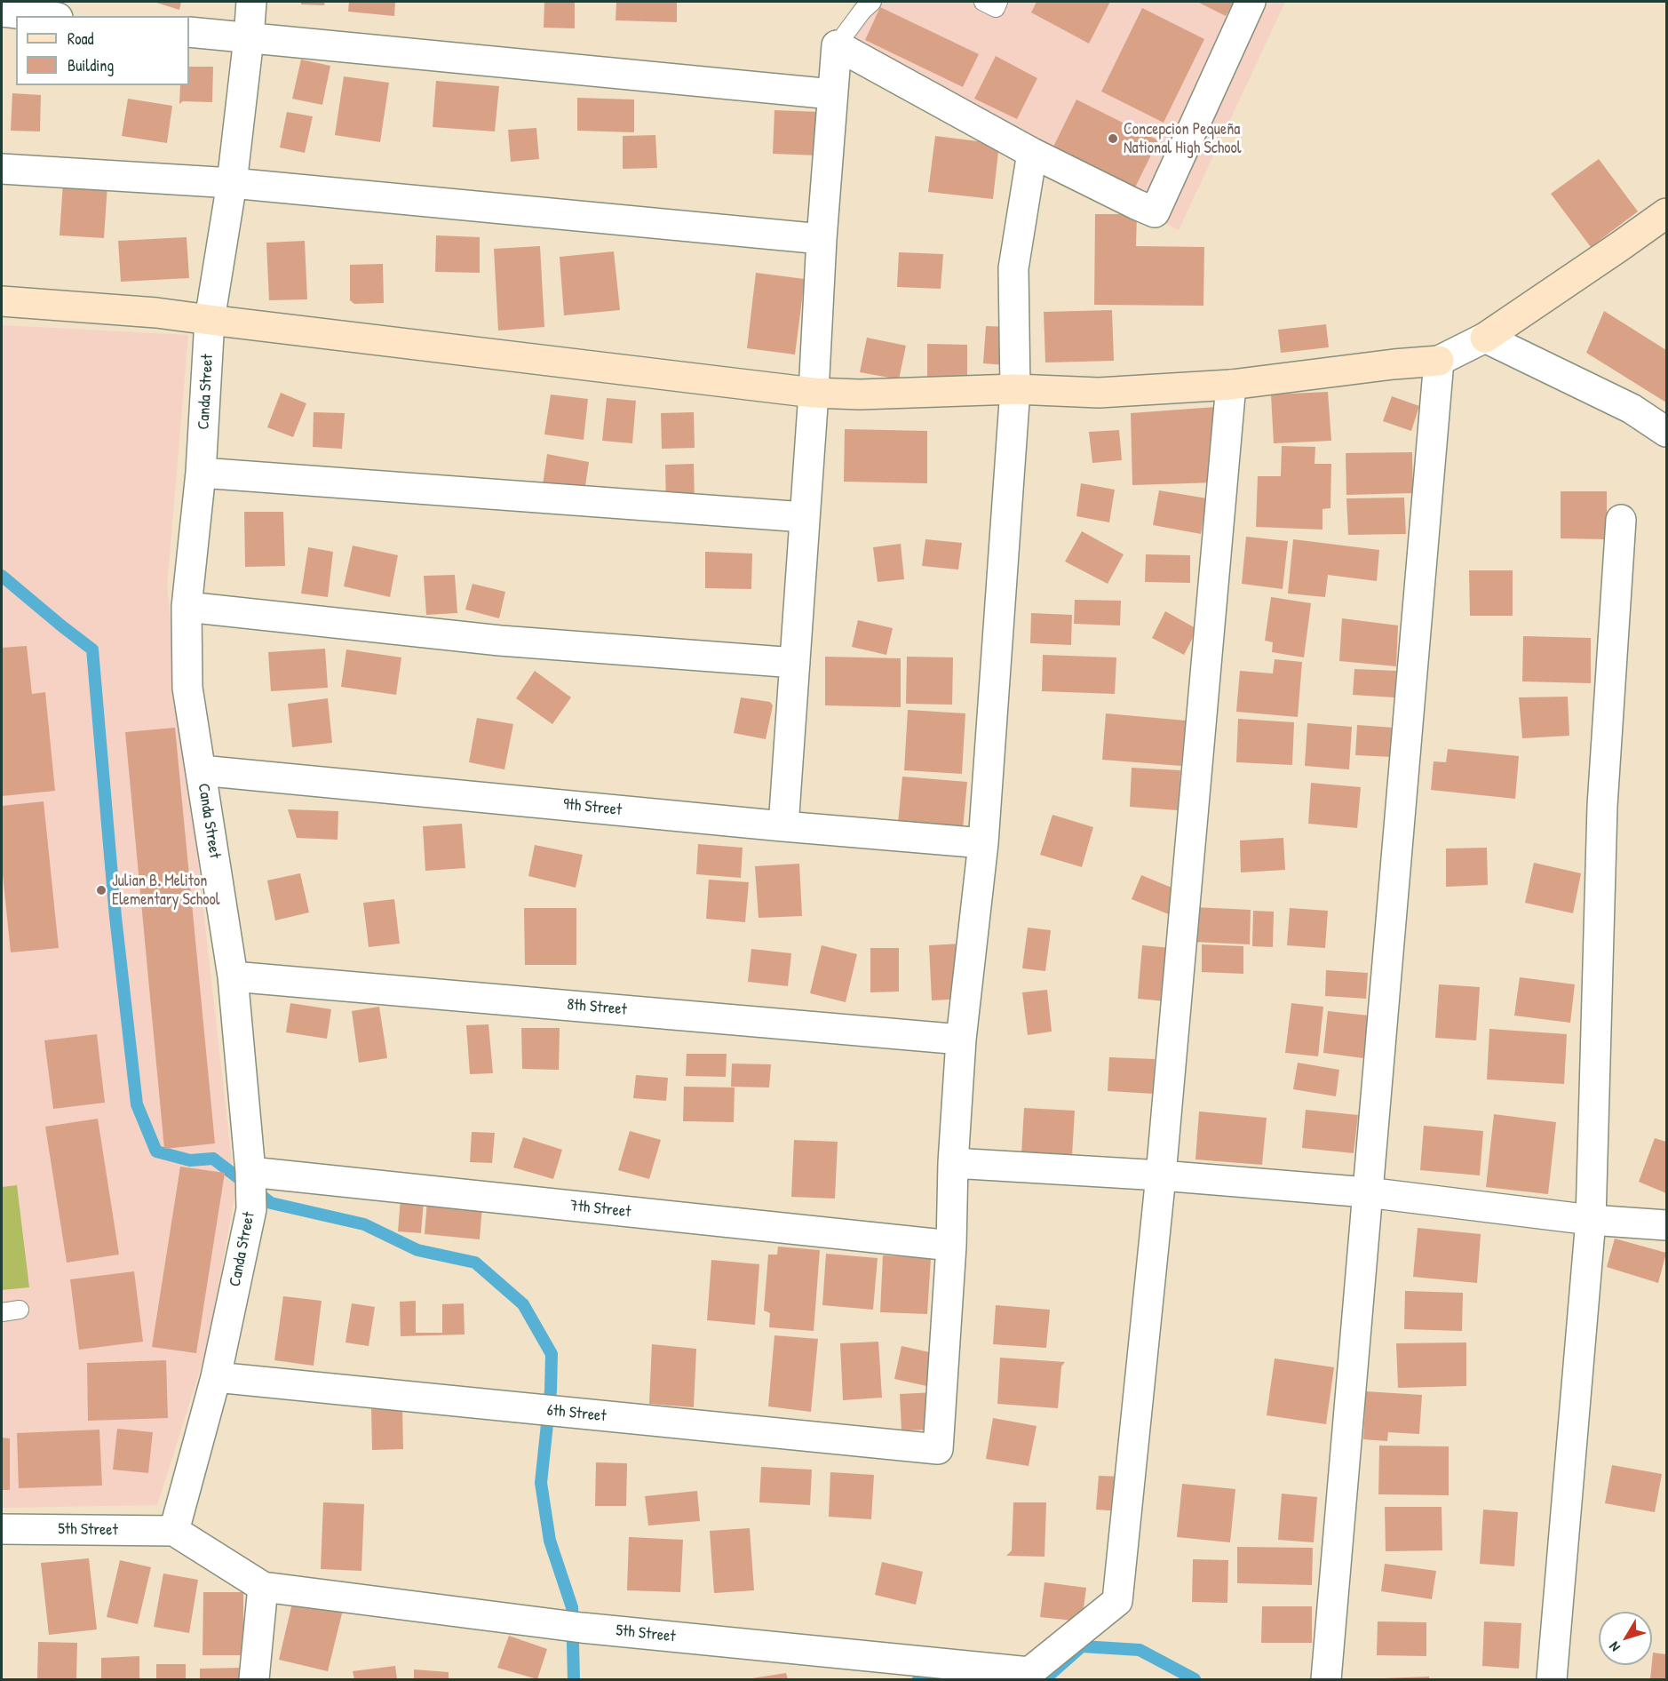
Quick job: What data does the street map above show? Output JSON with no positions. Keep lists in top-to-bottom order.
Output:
{
  "streets": {
    "street": [
      "Canda Street",
      "9th Street",
      "8th Street",
      "7th Street",
      "6th Street",
      "5th Street"
    ]
  },
  "crossings": [
    ["Canda Street", "9th Street"],
    ["Canda Street", "8th Street"],
    ["Canda Street", "7th Street"],
    ["Canda Street", "6th Street"],
    ["Canda Street", "5th Street"],
    ["7th Street", "6th Street"]
  ],
  "places": ["Concepcion Pequeña National High School", "Julian B. Meliton Elementary School"],
  "legend": ["Road", "Building"],
  "north": "bottom left"
}
